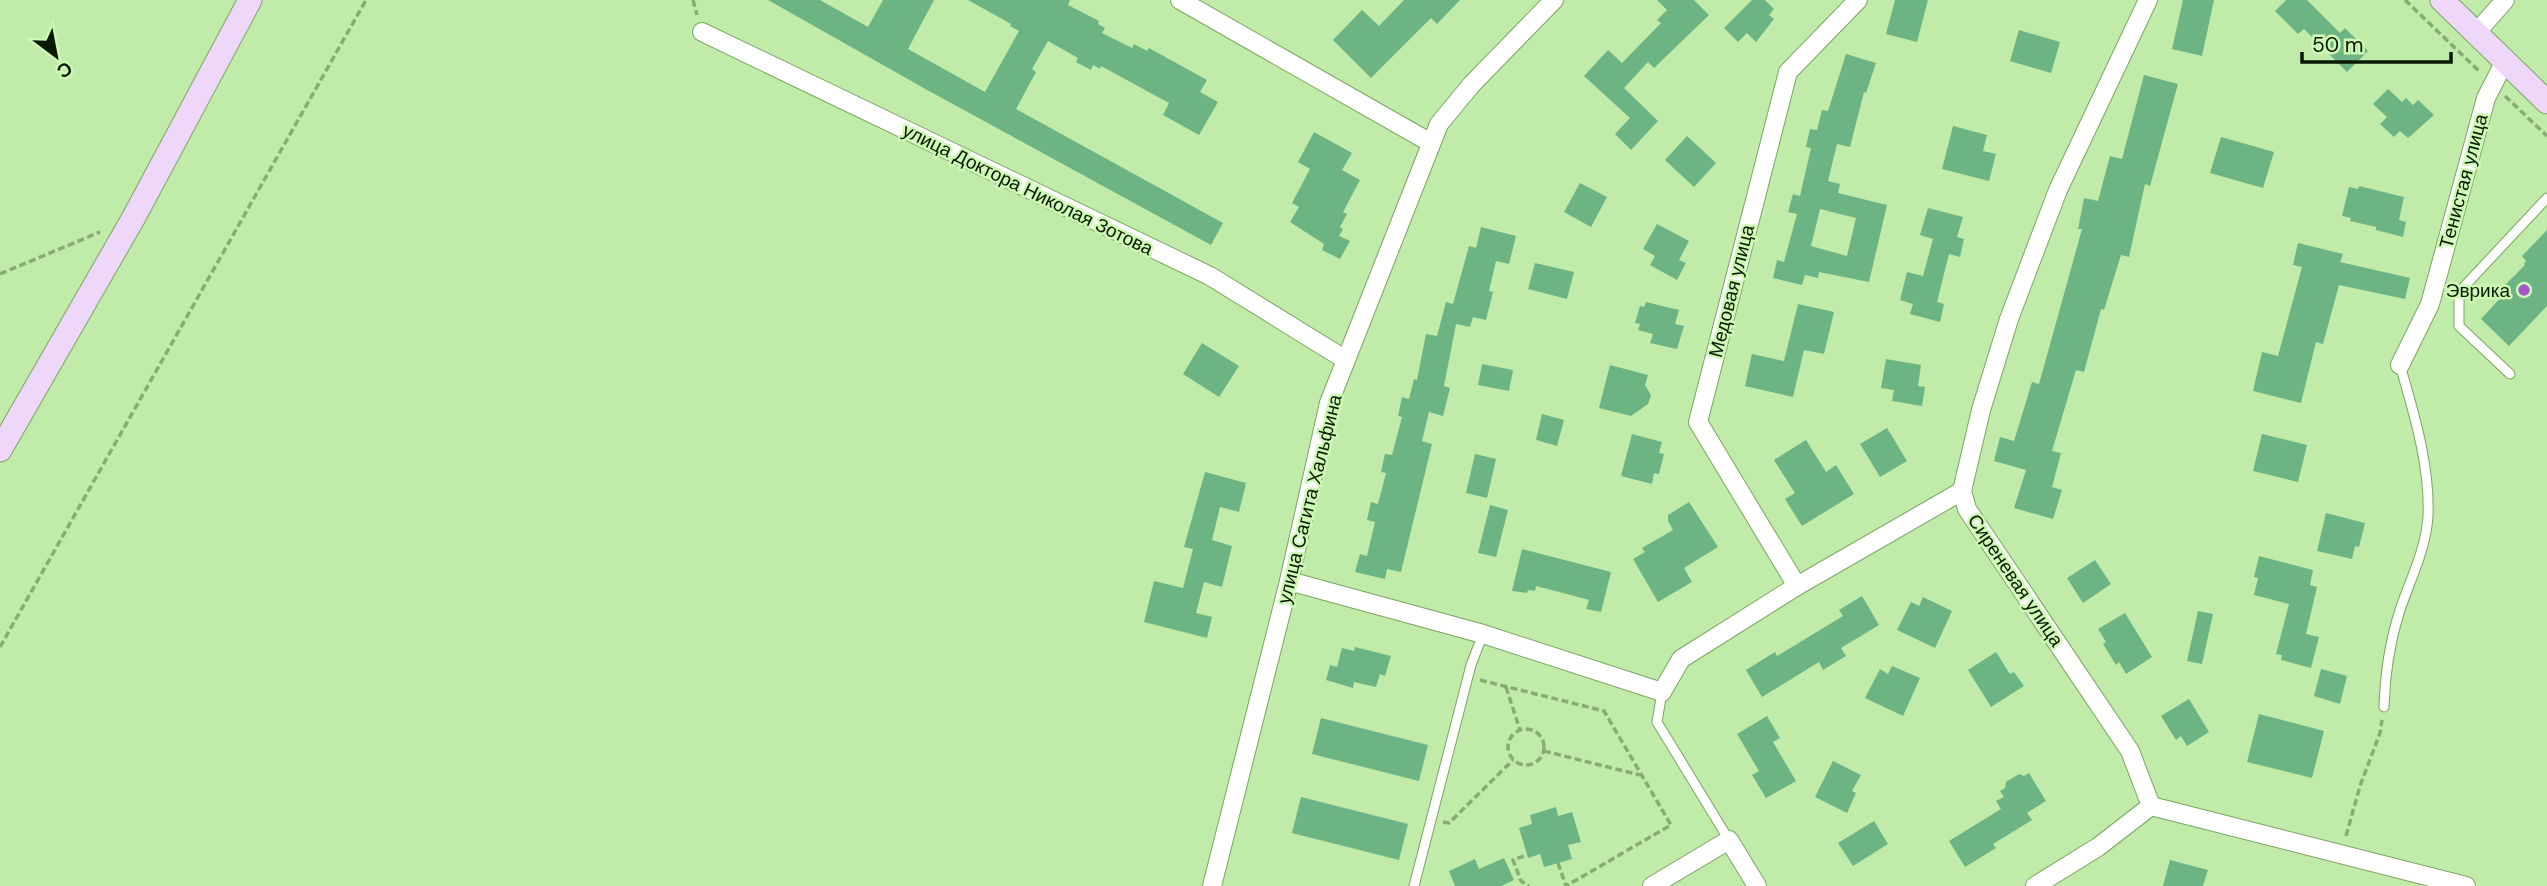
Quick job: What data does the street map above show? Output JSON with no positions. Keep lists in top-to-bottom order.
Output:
{
  "streets": {
    "street": [
      "Тенистая улица",
      "улица Доктора Николая Зотова",
      "Медовая улица",
      "улица Сагита Хальфина",
      "Сиреневая улица"
    ]
  },
  "crossings": [
    ["улица Доктора Николая Зотова", "улица Сагита Хальфина"]
  ],
  "places": ["Эврика"],
  "scale_bar": "50 m",
  "north": "bottom right"
}
